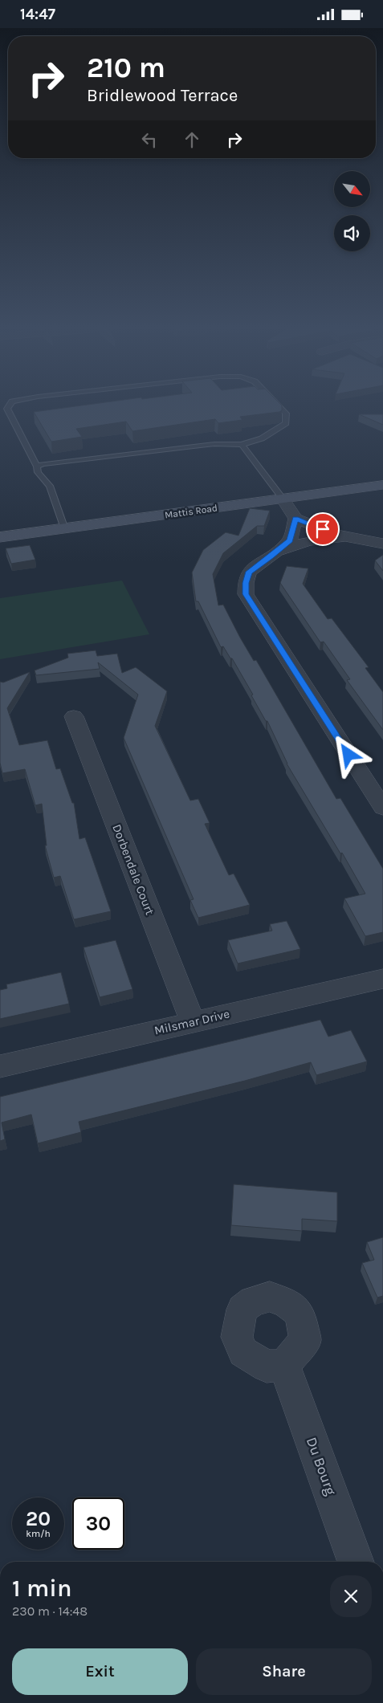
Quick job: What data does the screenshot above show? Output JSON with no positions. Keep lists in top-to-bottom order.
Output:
{
  "streets": {
    "main road": ["Mattis Road"],
    "street": ["Dorbendale Court", "Milsmar Drive", "Du Bourg"]
  },
  "crossings": [
    ["Dorbendale Court", "Milsmar Drive"]
  ],
  "north": "bottom right",
  "page": {
    "status": "14:47",
    "turn": ["210 m", "Bridlewood Terrace"],
    "speed": "20 km/h",
    "limit": "30",
    "heading": ["1 min", "230 m · 14:48"],
    "buttons": ["Exit", "Share"]
  }
}
